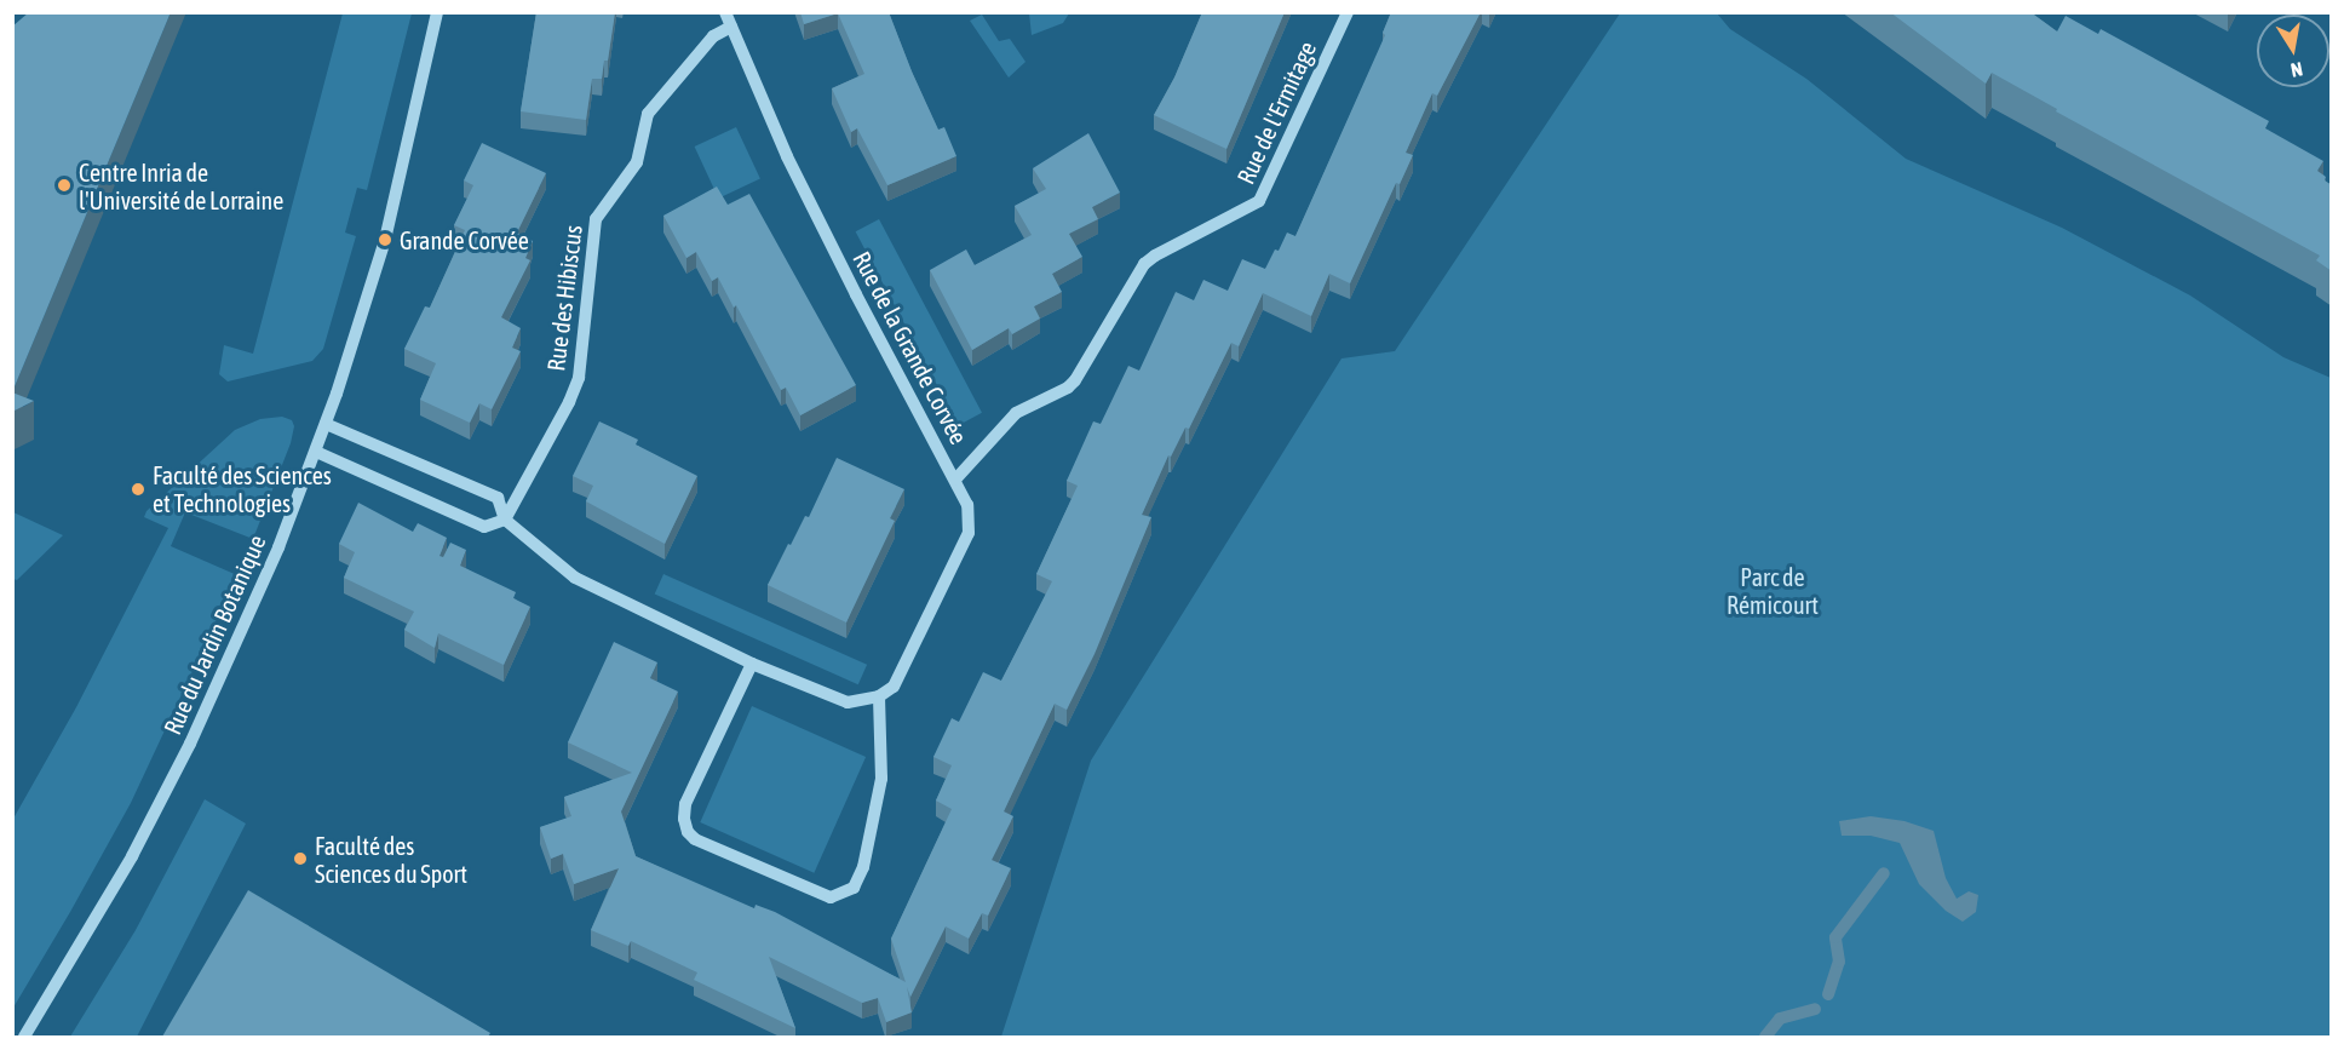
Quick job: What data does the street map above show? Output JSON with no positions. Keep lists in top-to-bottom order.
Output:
{
  "streets": {
    "street": [
      "Rue de l'Ermitage",
      "Rue des Hibiscus",
      "Rue de la Grande Corvée",
      "Rue du Jardin Botanique"
    ]
  },
  "crossings": [
    ["Rue de l'Ermitage", "Rue de la Grande Corvée"],
    ["Rue des Hibiscus", "Rue de la Grande Corvée"]
  ],
  "parks": ["Parc de Rémicourt"],
  "places": [
    "Centre Inria de l'Université de Lorraine",
    "Grande Corvée",
    "Faculté des Sciences et Technologies",
    "Faculté des Sciences du Sport"
  ],
  "north": "bottom"
}
